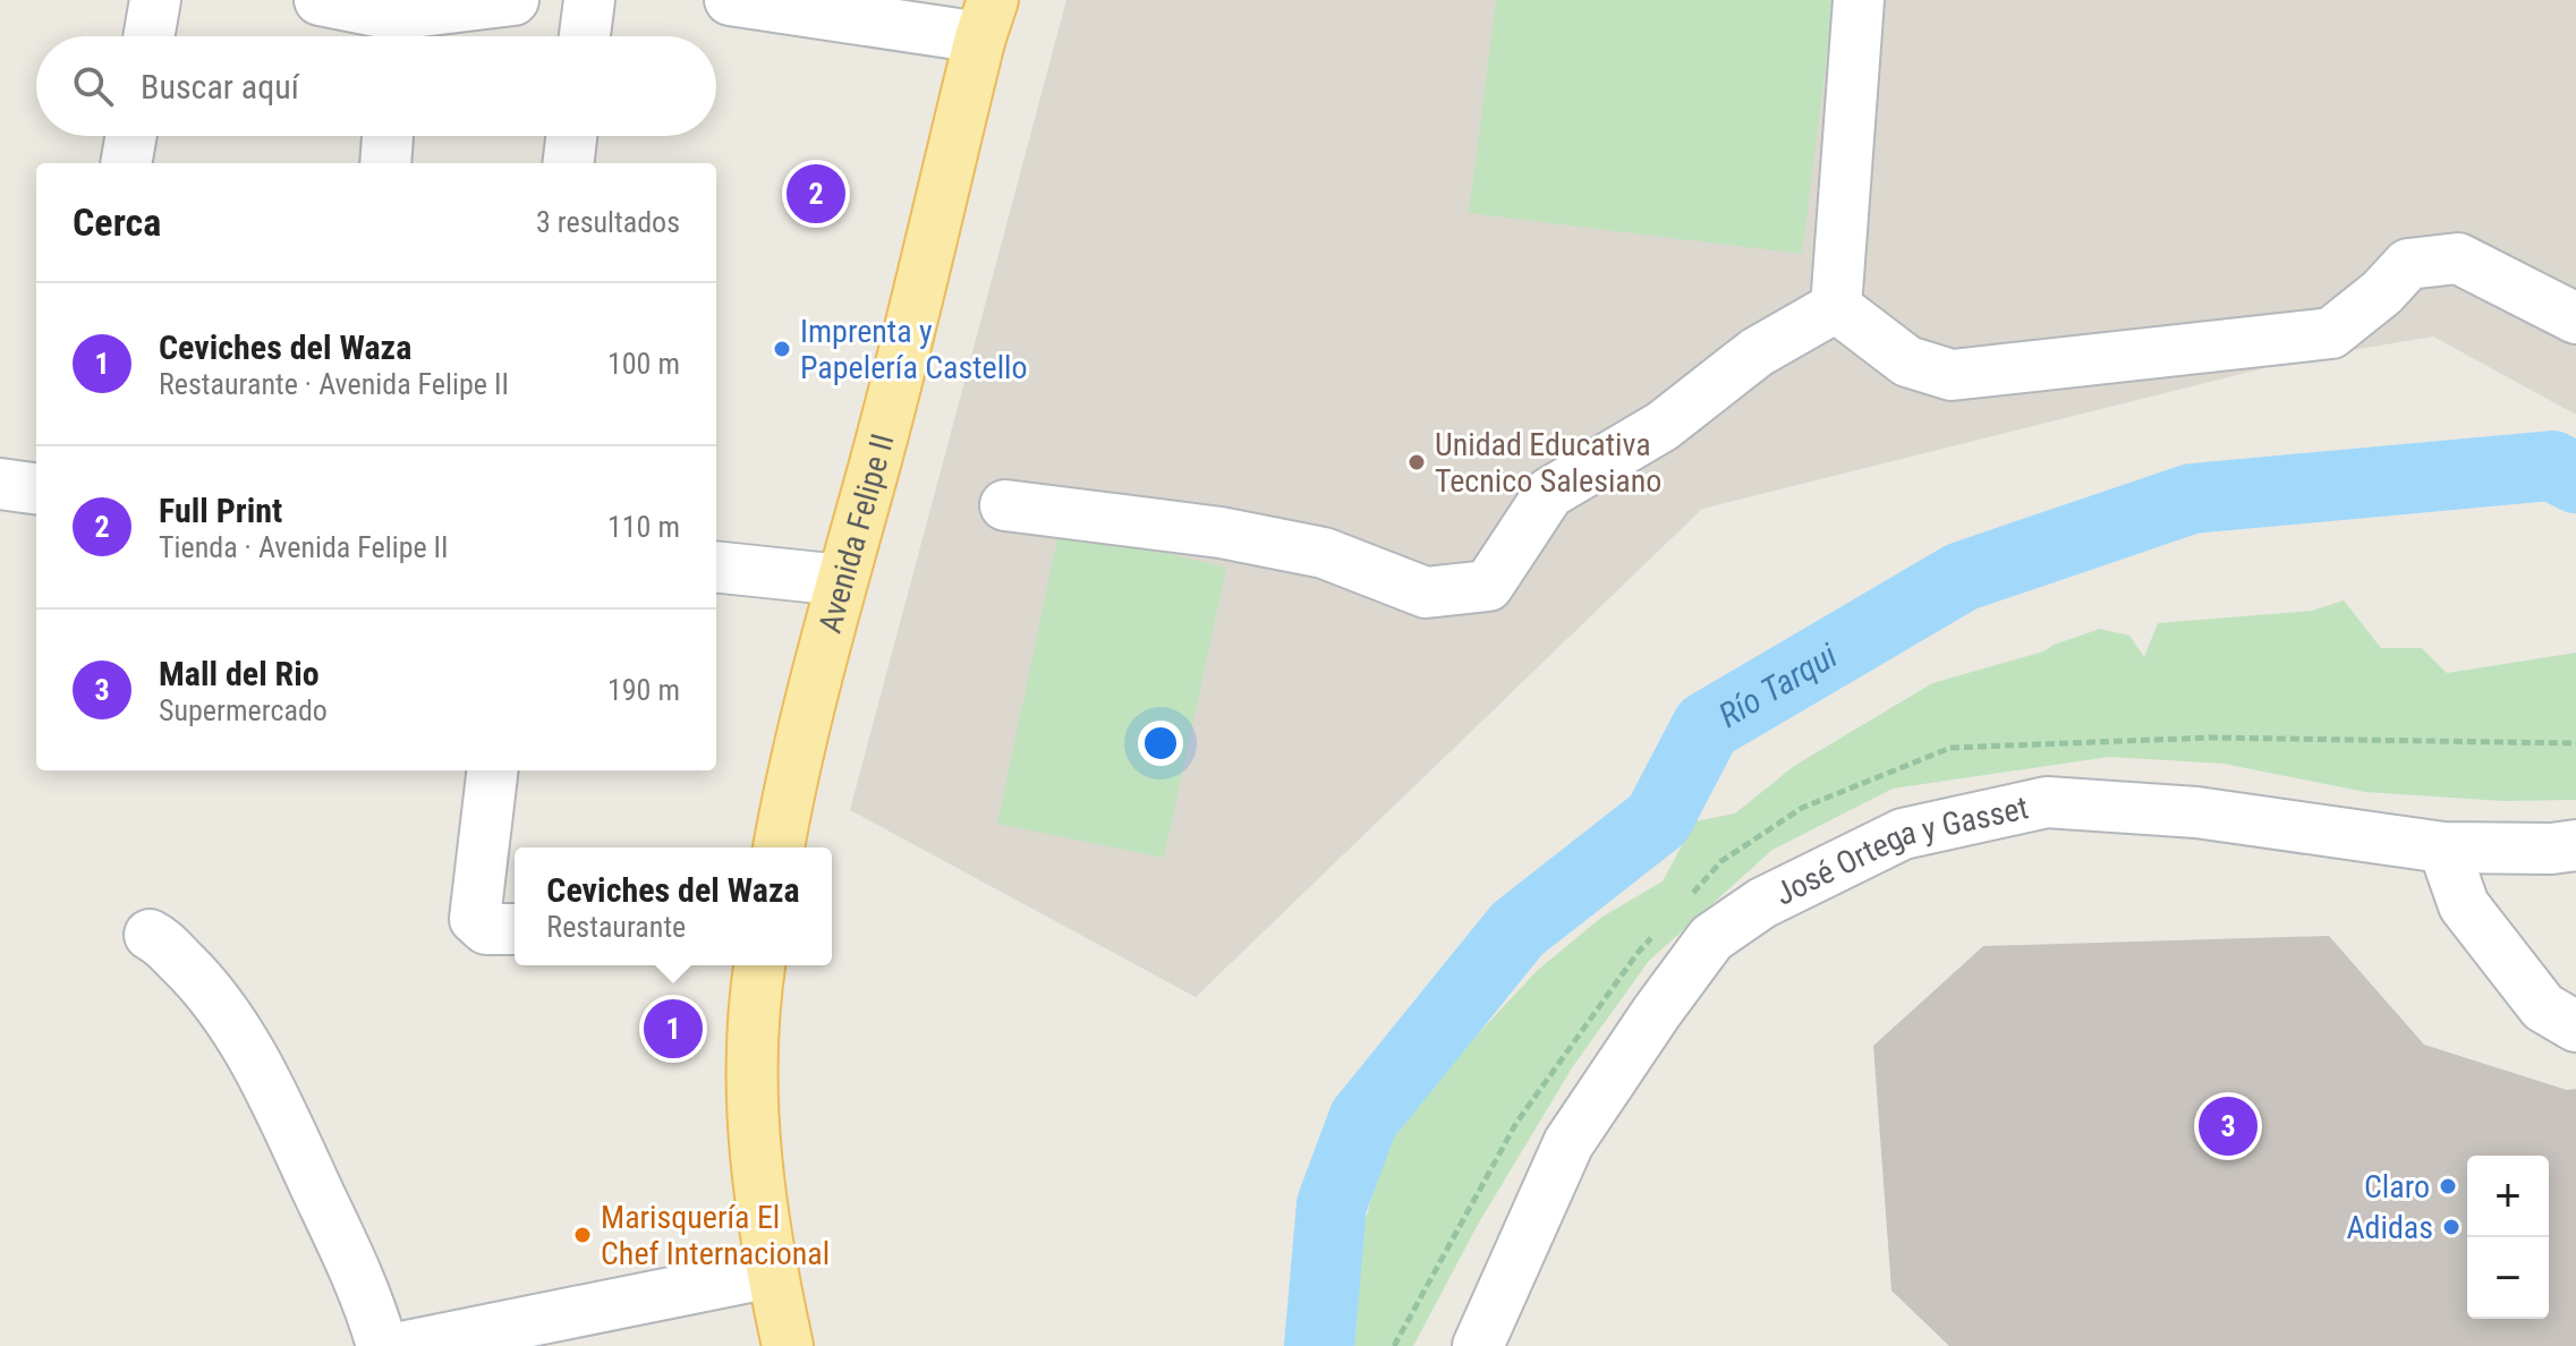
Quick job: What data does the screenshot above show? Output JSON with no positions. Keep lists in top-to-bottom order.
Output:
{
  "streets": {
    "main road": ["Avenida Felipe II"],
    "street": ["José Ortega y Gasset"]
  },
  "water": ["Río Tarqui"],
  "places": [
    "Imprenta y Papelería Castello",
    "Unidad Educativa Tecnico Salesiano",
    "Claro",
    "Adidas",
    "Marisquería El Chef Internacional"
  ],
  "page": {
    "search": "Buscar aquí",
    "pins": ["2", "1", "3"],
    "heading": ["Cerca", "3 resultados"],
    "list": [
      {
        "mark": "1",
        "name": "Ceviches del Waza",
        "note": "Restaurante · Avenida Felipe II",
        "value": "100 m"
      },
      {
        "mark": "2",
        "name": "Full Print",
        "note": "Tienda · Avenida Felipe II",
        "value": "110 m"
      },
      {
        "mark": "3",
        "name": "Mall del Rio",
        "note": "Supermercado",
        "value": "190 m"
      }
    ],
    "popup": ["Ceviches del Waza", "Restaurante"],
    "map_buttons": ["+", "−"]
  }
}
